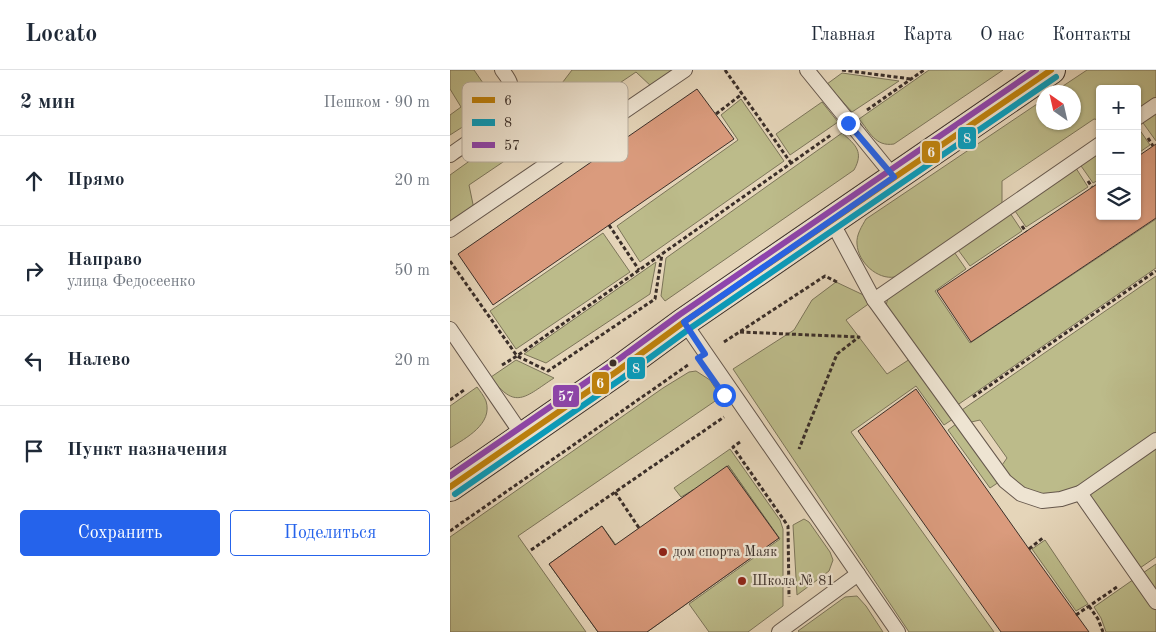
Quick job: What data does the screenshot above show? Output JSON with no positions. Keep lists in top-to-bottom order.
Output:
{
  "places": ["дом спорта Маяк", "Школа № 81"],
  "lines": ["transit line 6", "transit line 57", "transit line 8"],
  "legend": ["6", "8", "57"],
  "north": "top left",
  "page": {
    "header": "Locato",
    "nav": [
      "Главная",
      "Карта",
      "О нас",
      "Контакты"
    ],
    "heading": ["2 мин", "Пешком · 90 m"],
    "map_buttons": ["+", "−"],
    "list": [
      ["Прямо", "20 m"],
      ["Направо", "улица Федосеенко", "50 m"],
      ["Налево", "20 m"],
      "Пункт назначения"
    ],
    "buttons": ["Сохранить", "Поделиться"]
  }
}
